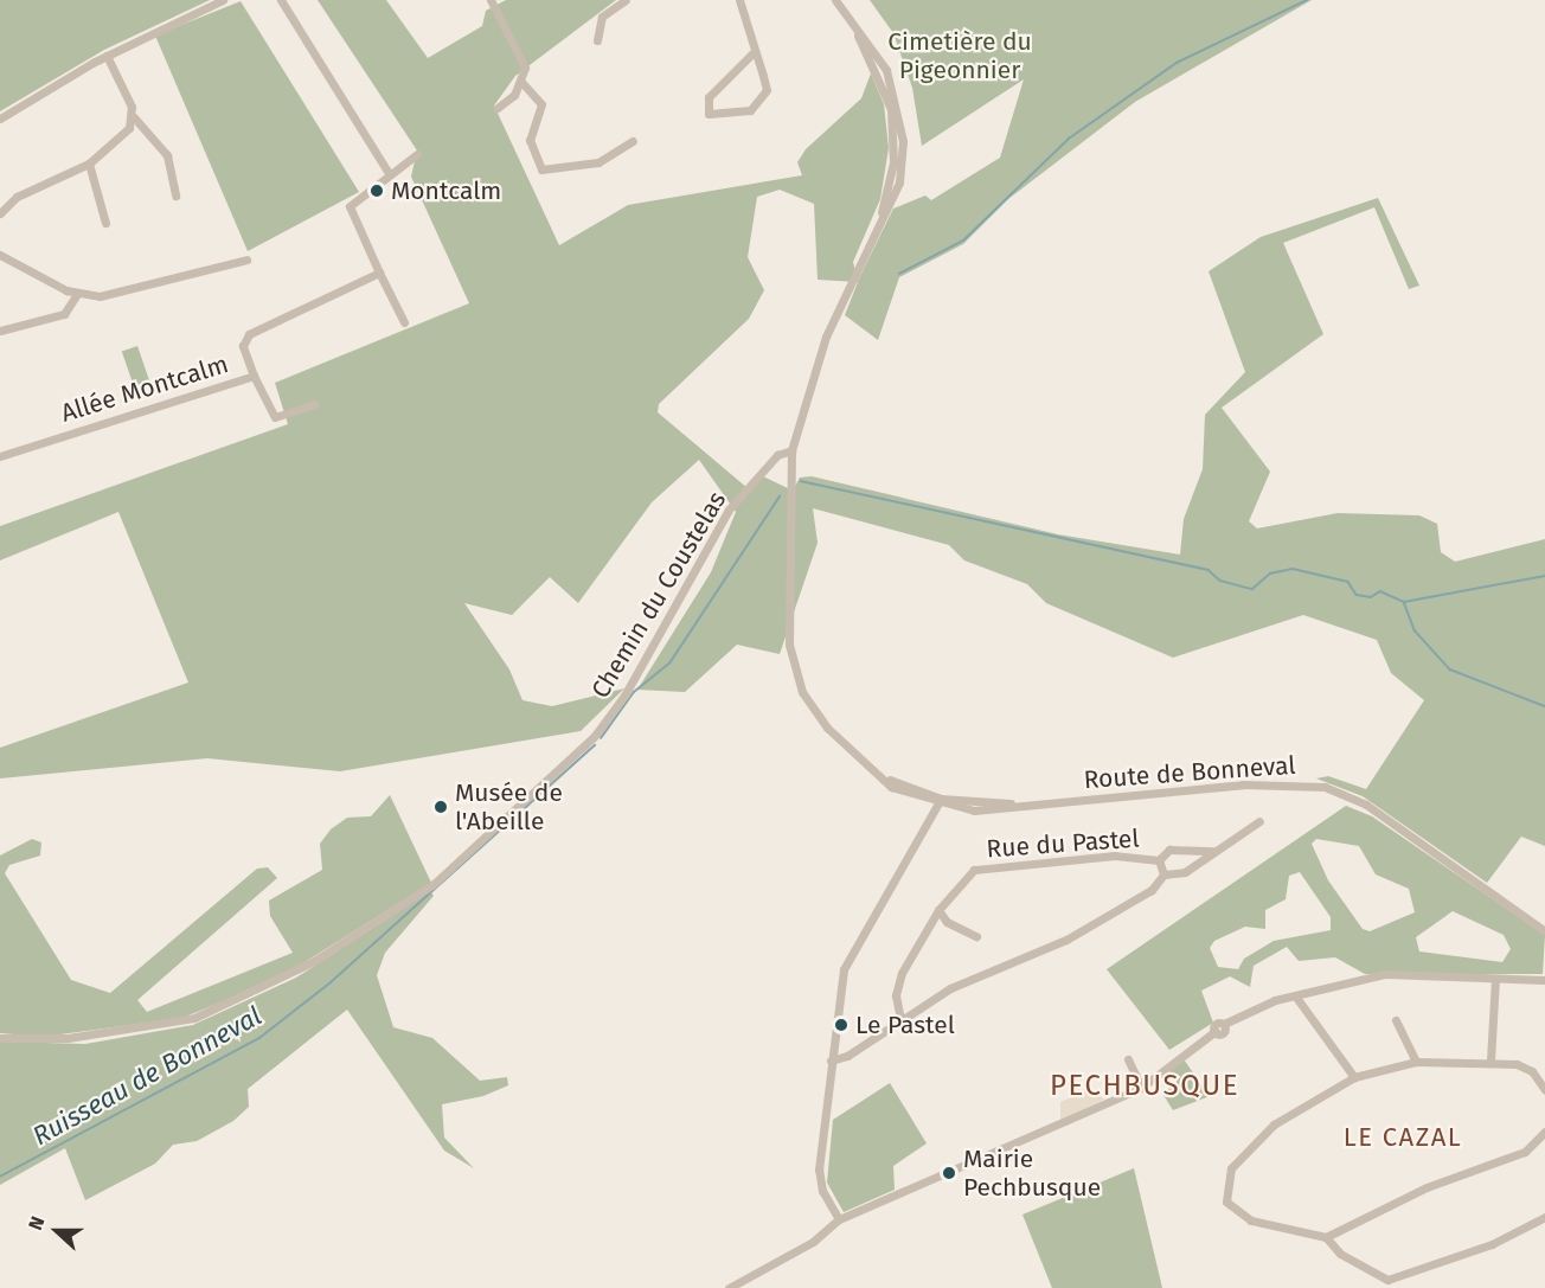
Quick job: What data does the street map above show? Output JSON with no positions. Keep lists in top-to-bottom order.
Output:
{
  "streets": {
    "street": [
      "Allée Montcalm",
      "Chemin du Coustelas",
      "Route de Bonneval",
      "Rue du Pastel"
    ]
  },
  "crossings": [
    ["Chemin du Coustelas", "Route de Bonneval"]
  ],
  "districts": ["PECHBUSQUE", "LE CAZAL"],
  "water": ["Ruisseau de Bonneval"],
  "parks": ["Cimetière du Pigeonnier"],
  "places": [
    "Montcalm",
    "Musée de l'Abeille",
    "Le Pastel",
    "Mairie Pechbusque"
  ],
  "north": "left"
}
